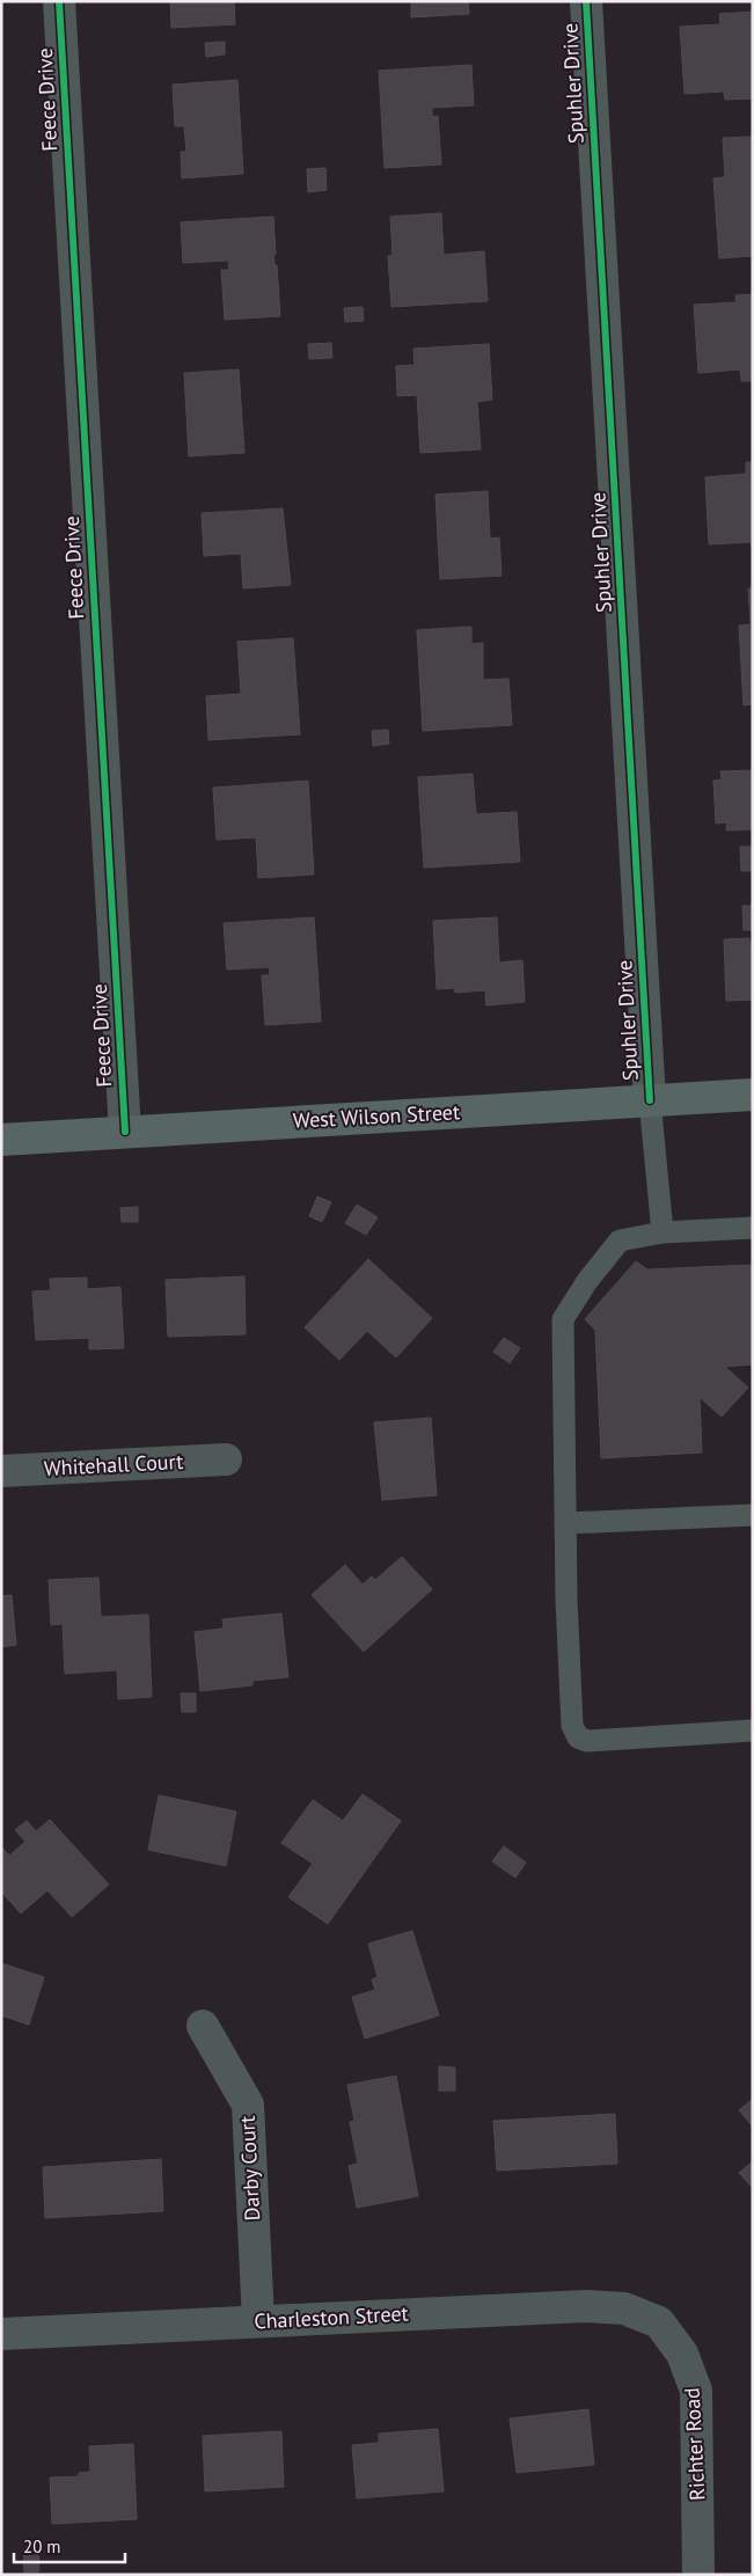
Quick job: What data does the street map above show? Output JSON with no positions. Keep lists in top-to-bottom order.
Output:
{
  "streets": {
    "main road": ["West Wilson Street"],
    "street": [
      "Spuhler Drive",
      "Feece Drive",
      "Whitehall Court",
      "Darby Court",
      "Charleston Street",
      "Richter Road"
    ]
  },
  "crossings": [
    ["Spuhler Drive", "West Wilson Street"],
    ["Feece Drive", "West Wilson Street"],
    ["Darby Court", "Charleston Street"],
    ["Charleston Street", "Richter Road"]
  ],
  "scale_bar": "20 m"
}
